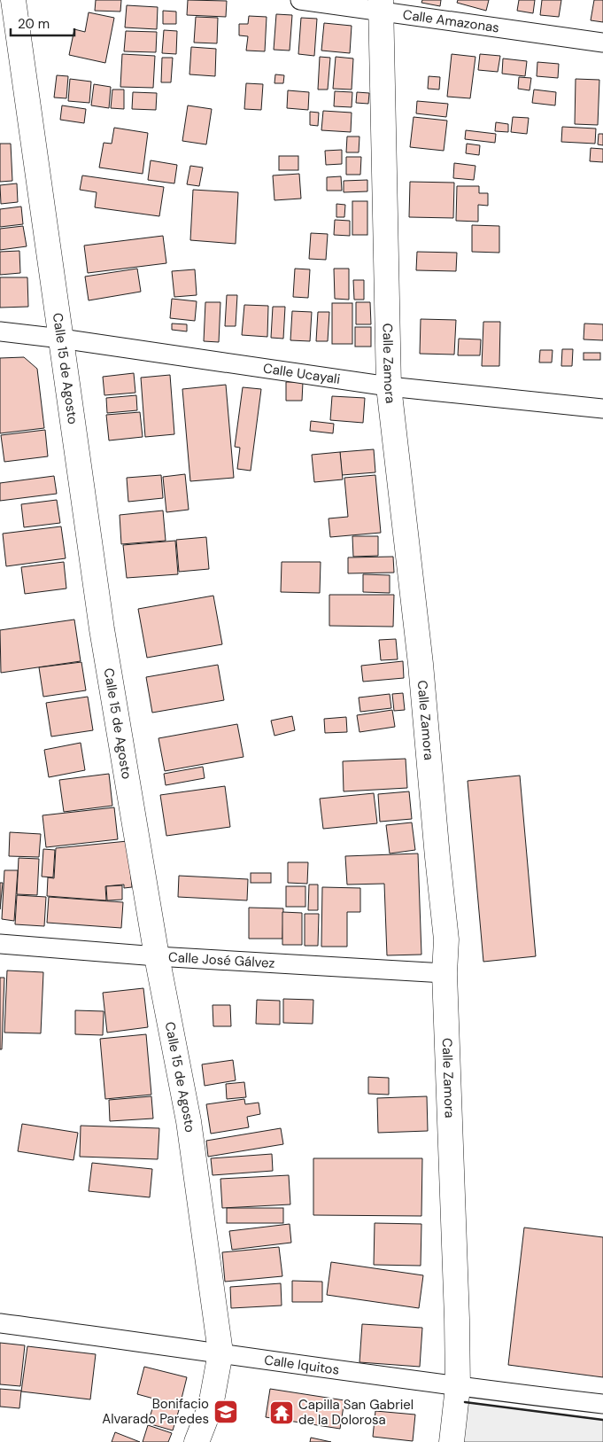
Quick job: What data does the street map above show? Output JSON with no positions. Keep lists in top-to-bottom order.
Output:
{
  "streets": {
    "street": [
      "Calle Amazonas",
      "Calle Zamora",
      "Calle 15 de Agosto",
      "Calle Ucayali",
      "Calle José Gálvez",
      "Calle Iquitos"
    ]
  },
  "crossings": [
    ["Calle Amazonas", "Calle Zamora"],
    ["Calle Zamora", "Calle Ucayali"],
    ["Calle Zamora", "Calle José Gálvez"],
    ["Calle Zamora", "Calle Iquitos"],
    ["Calle 15 de Agosto", "Calle Ucayali"],
    ["Calle 15 de Agosto", "Calle José Gálvez"],
    ["Calle 15 de Agosto", "Calle Iquitos"]
  ],
  "places": {
    "school or university": ["Bonifacio Alvarado Paredes"],
    "temple": ["Capilla San Gabriel de la Dolorosa"]
  },
  "scale_bar": "20 m"
}
